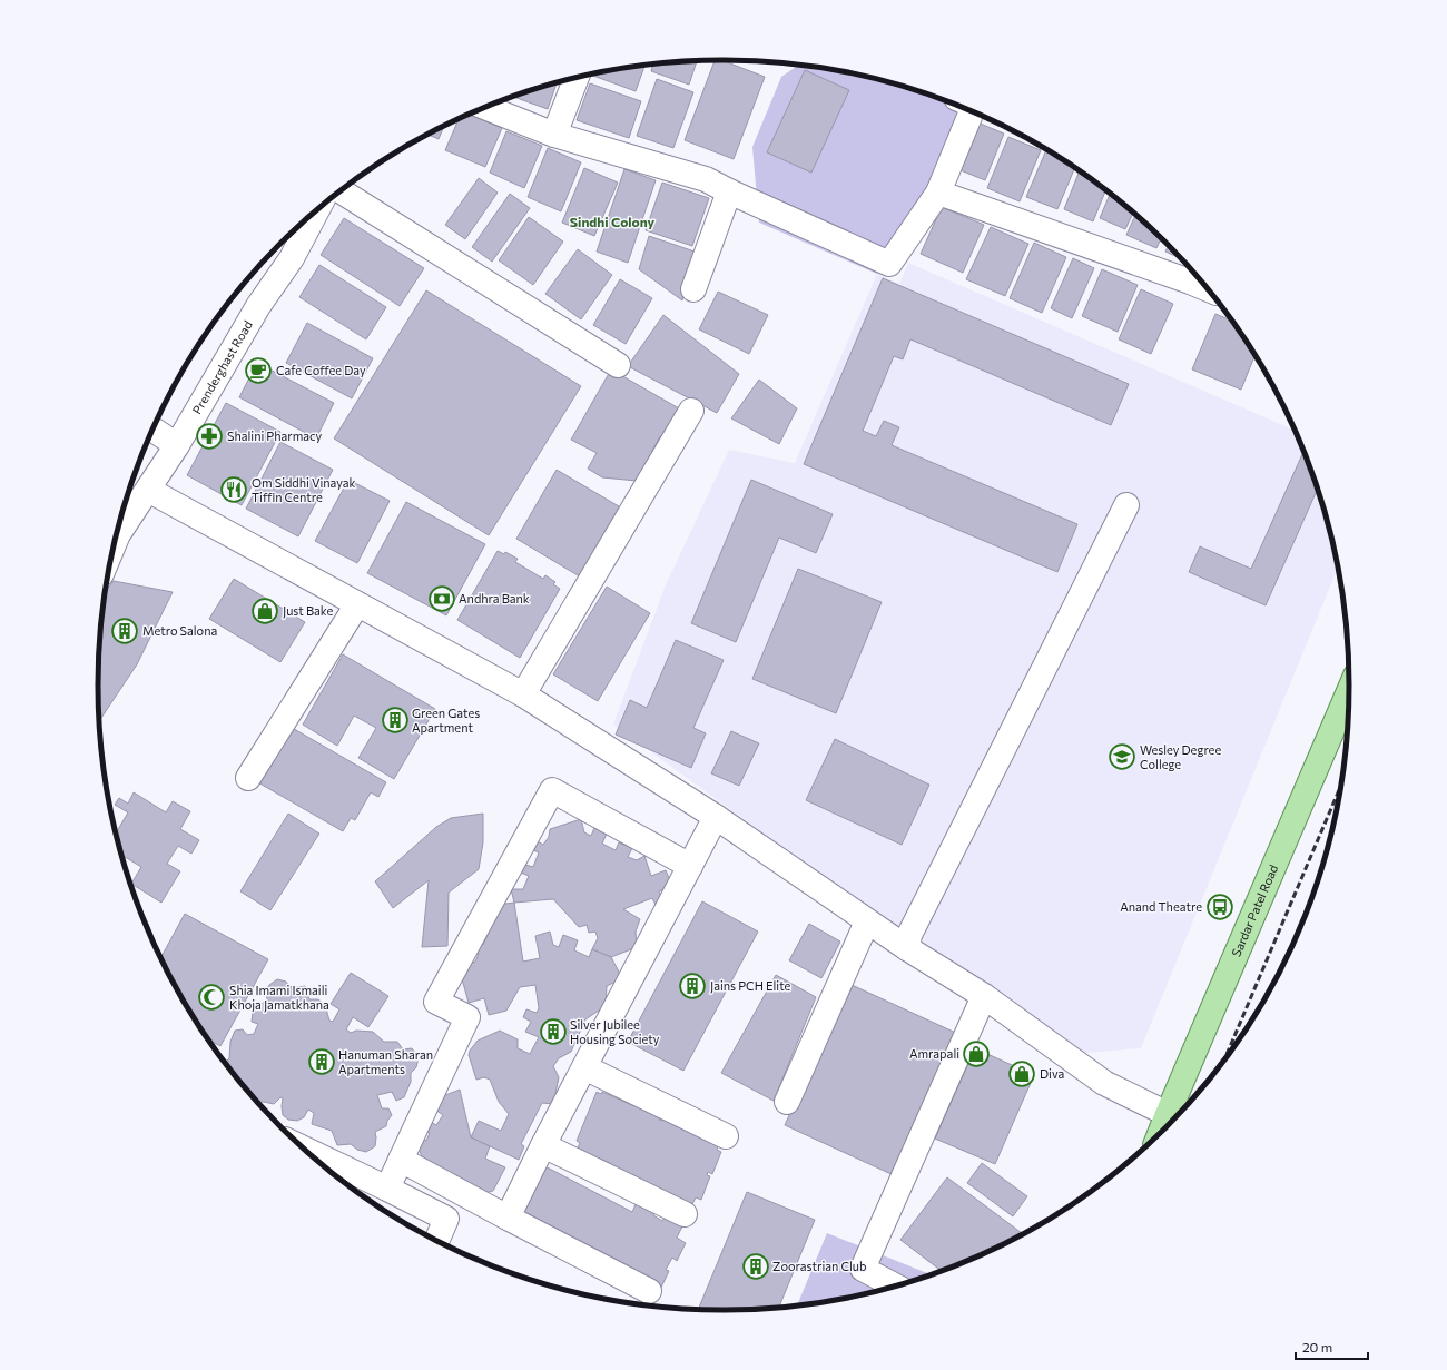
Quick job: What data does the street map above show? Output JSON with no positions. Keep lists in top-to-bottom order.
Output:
{
  "streets": {
    "main road": ["Sardar Patel Road"],
    "street": ["Prenderghast Road"]
  },
  "districts": ["Sindhi Colony"],
  "places": {
    "cafe": ["Cafe Coffee Day"],
    "pharmacy": ["Shalini Pharmacy"],
    "restaurant": ["Om Siddhi Vinayak Tiffin Centre"],
    "bank": ["Andhra Bank"],
    "shop": ["Just Bake", "Amrapali", "Diva"],
    "building": [
      "Metro Salona",
      "Green Gates Apartment",
      "Jains PCH Elite",
      "Silver Jubilee Housing Society",
      "Hanuman Sharan Apartments",
      "Zoorastrian Club"
    ],
    "school or university": ["Wesley Degree College"],
    "bus stop": ["Anand Theatre"],
    "mosque": ["Shia Imami Ismaili Khoja Jamatkhana"]
  },
  "scale_bar": "20 m"
}
